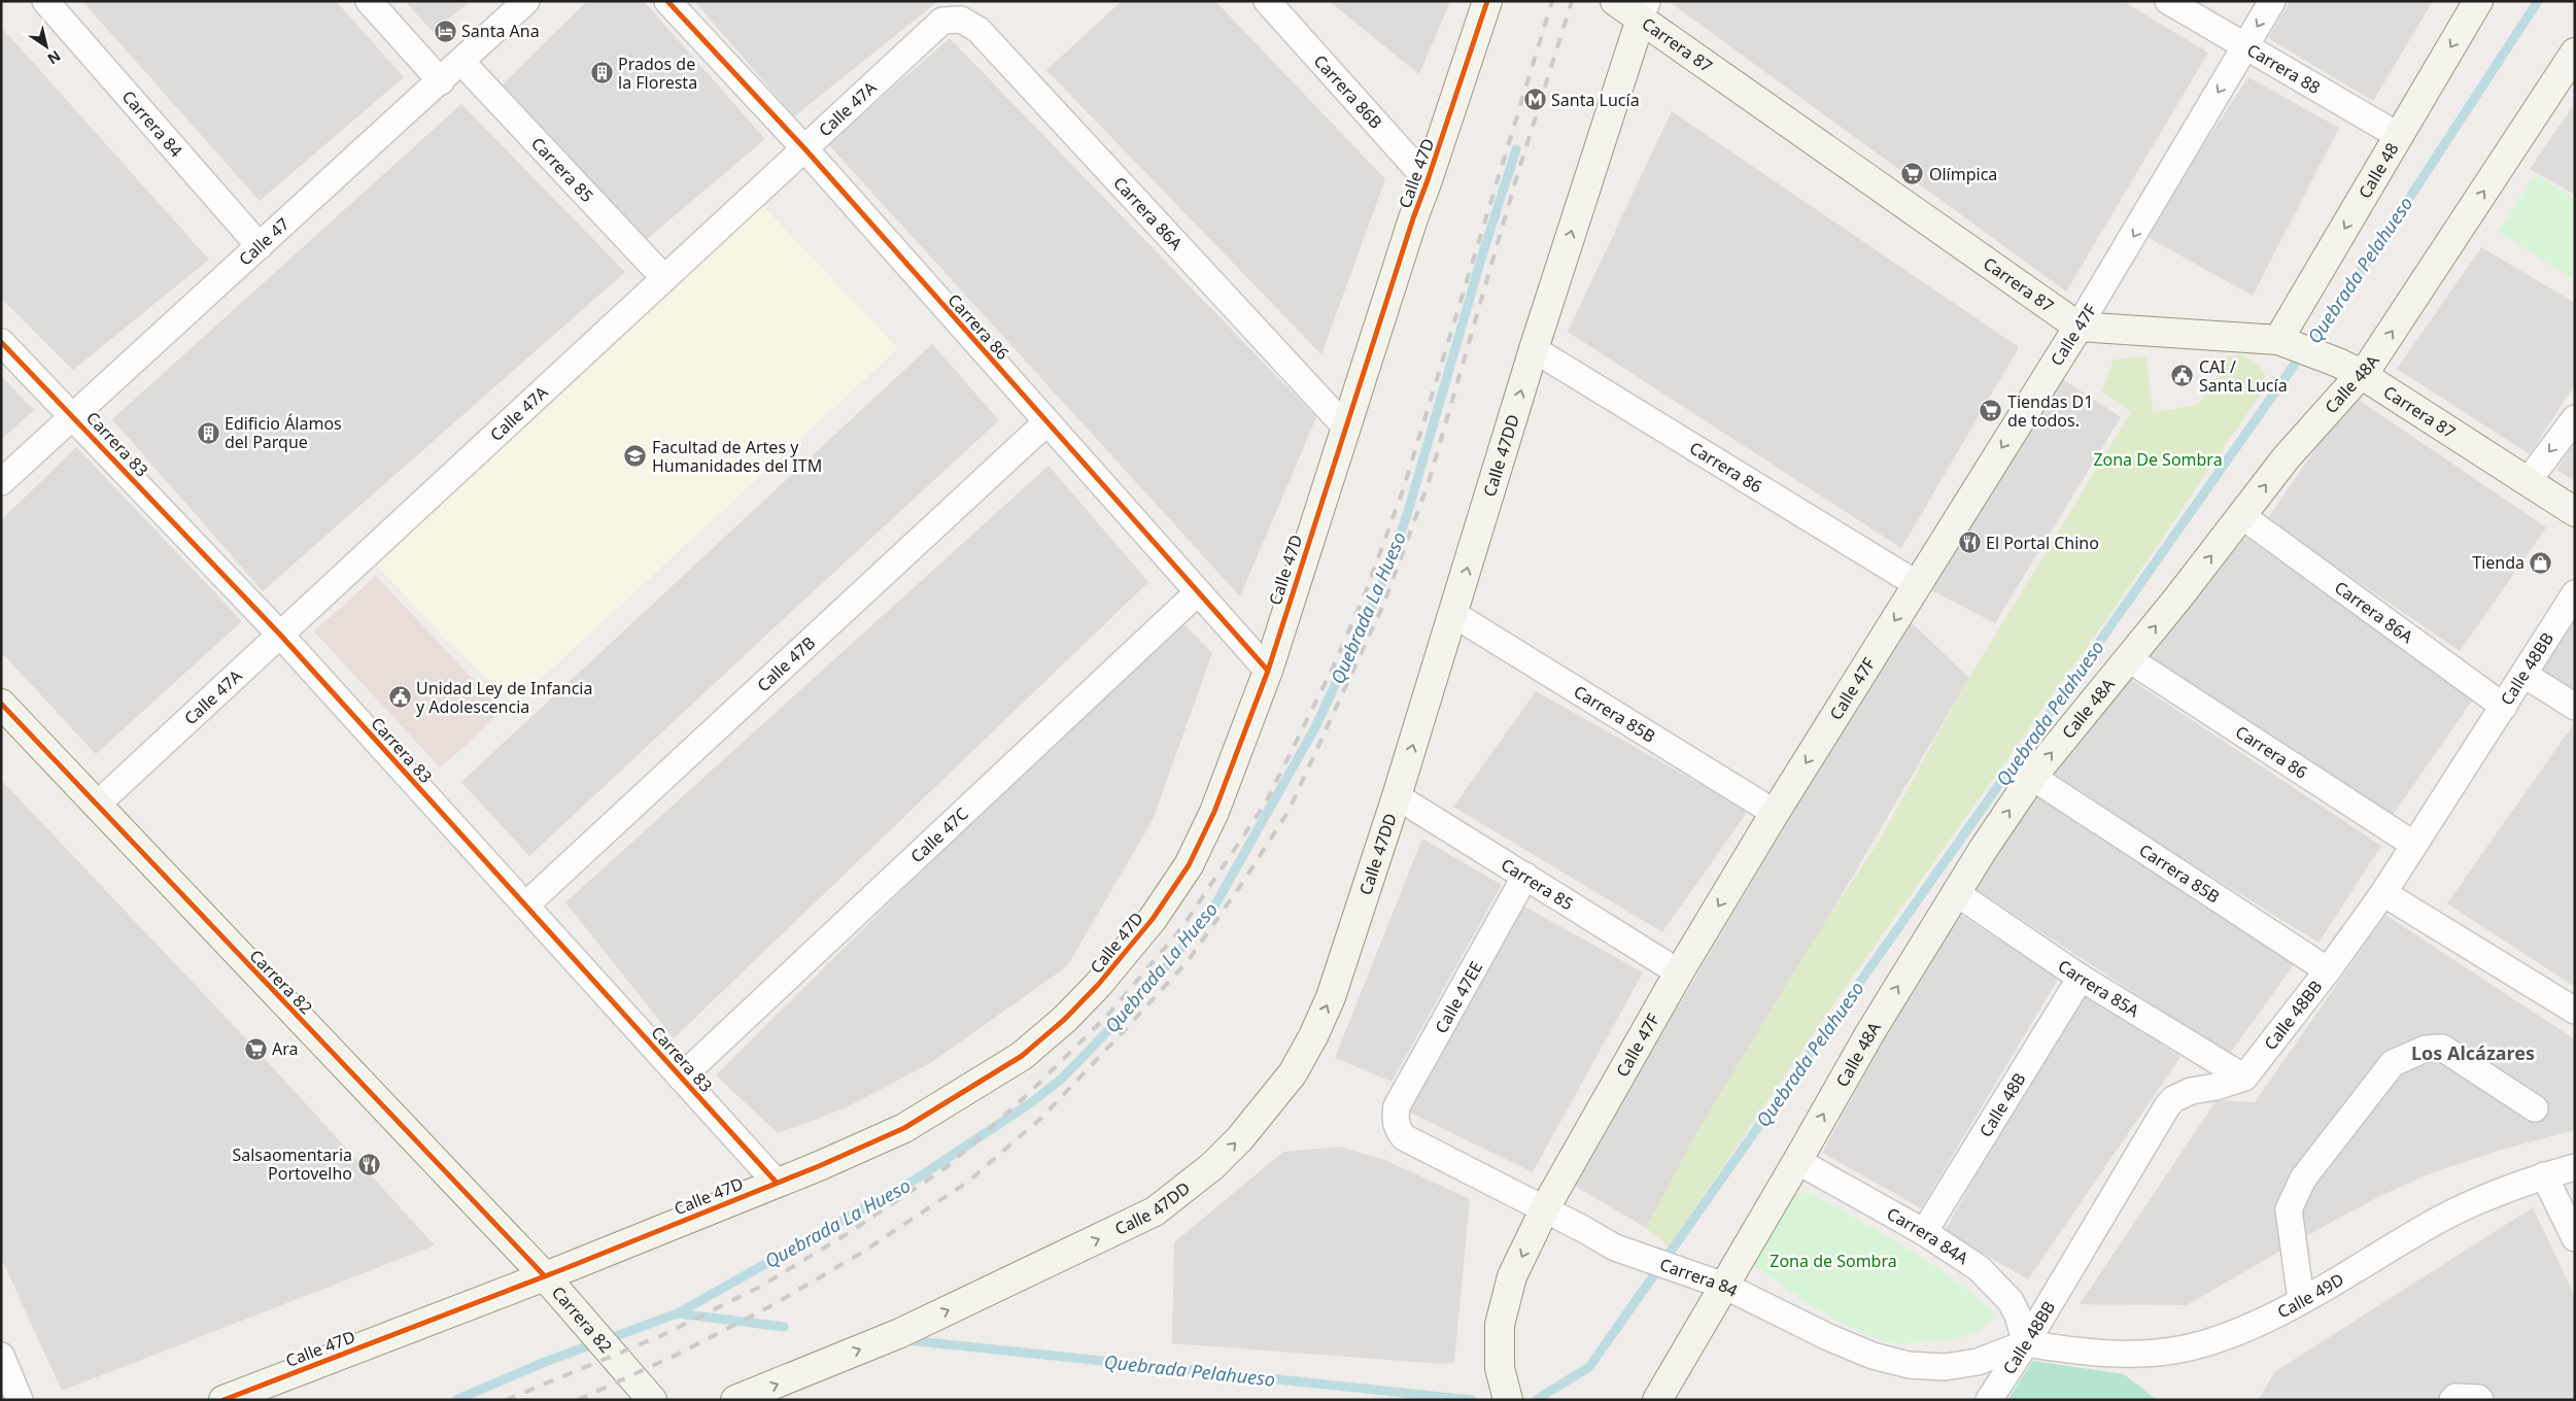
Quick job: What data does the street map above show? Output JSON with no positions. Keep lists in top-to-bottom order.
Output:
{
  "streets": {
    "street": [
      "Carrera 87",
      "Carrera 88",
      "Carrera 86B",
      "Calle 47A",
      "Carrera 84",
      "Carrera 85",
      "Calle 48",
      "Calle 47D",
      "Carrera 86A",
      "Calle 47",
      "Carrera 86",
      "Calle 47F",
      "Calle 48A",
      "Carrera 83",
      "Calle 47DD",
      "Calle 47B",
      "Calle 48BB",
      "Carrera 85B",
      "Calle 47C",
      "Carrera 82",
      "Carrera 85A",
      "Calle 47EE",
      "Calle 48B",
      "Carrera 84A",
      "Calle 49D"
    ]
  },
  "crossings": [
    ["Carrera 87", "Calle 48"],
    ["Carrera 87", "Calle 47F"],
    ["Carrera 87", "Calle 48A"],
    ["Carrera 87", "Calle 47DD"],
    ["Carrera 88", "Calle 48"],
    ["Carrera 88", "Calle 47F"],
    ["Carrera 86B", "Calle 47D"],
    ["Calle 47A", "Carrera 85"],
    ["Calle 47A", "Carrera 86A"],
    ["Calle 47A", "Carrera 86"],
    ["Calle 47A", "Carrera 83"],
    ["Calle 47A", "Carrera 82"],
    ["Carrera 84", "Calle 47"],
    ["Carrera 84", "Calle 47F"],
    ["Carrera 84", "Calle 48A"],
    ["Carrera 84", "Calle 48BB"],
    ["Carrera 84", "Calle 47EE"],
    ["Carrera 84", "Carrera 84A"],
    ["Carrera 84", "Calle 49D"],
    ["Carrera 85", "Calle 47"],
    ["Carrera 85", "Calle 47F"],
    ["Carrera 85", "Calle 47DD"],
    ["Carrera 85", "Calle 47EE"],
    ["Calle 47D", "Carrera 86A"],
    ["Calle 47D", "Carrera 86"],
    ["Calle 47D", "Carrera 83"],
    ["Calle 47D", "Carrera 82"],
    ["Carrera 86A", "Calle 48A"],
    ["Carrera 86A", "Calle 48BB"],
    ["Calle 47", "Carrera 83"],
    ["Carrera 86", "Calle 47F"],
    ["Carrera 86", "Calle 48A"],
    ["Carrera 86", "Calle 47DD"],
    ["Carrera 86", "Calle 47B"],
    ["Carrera 86", "Calle 48BB"],
    ["Carrera 86", "Calle 47C"],
    ["Calle 47F", "Carrera 85B"],
    ["Calle 48A", "Carrera 85B"],
    ["Calle 48A", "Carrera 85A"],
    ["Calle 48A", "Carrera 84A"],
    ["Carrera 83", "Calle 47B"],
    ["Carrera 83", "Calle 47C"],
    ["Calle 47DD", "Carrera 85B"],
    ["Calle 48BB", "Carrera 85B"],
    ["Calle 48BB", "Carrera 85A"],
    ["Calle 48BB", "Carrera 84A"],
    ["Calle 48BB", "Calle 49D"],
    ["Carrera 85A", "Calle 48B"],
    ["Calle 48B", "Carrera 84A"],
    ["Carrera 84A", "Calle 49D"]
  ],
  "one_way": [
    "Calle 48",
    "Calle 47F",
    "Calle 48A",
    "Calle 47DD"
  ],
  "districts": ["Los Alcázares"],
  "water": ["Quebrada Pelahueso", "Quebrada La Hueso"],
  "parks": ["Zona De Sombra", "Zona de Sombra"],
  "places": {
    "hotel": ["Santa Ana"],
    "building": ["Prados de la Floresta", "Edificio Álamos del Parque"],
    "metro station": ["Santa Lucía"],
    "supermarket": ["Olímpica", "Tiendas D1 de todos.", "Ara"],
    "public building": ["CAI / Santa Lucía", "Unidad Ley de Infancia y Adolescencia"],
    "school or university": ["Facultad de Artes y Humanidades del ITM"],
    "restaurant": ["El Portal Chino", "Salsaomentaria Portovelho"],
    "shop": ["Tienda"]
  },
  "north": "bottom right"
}
